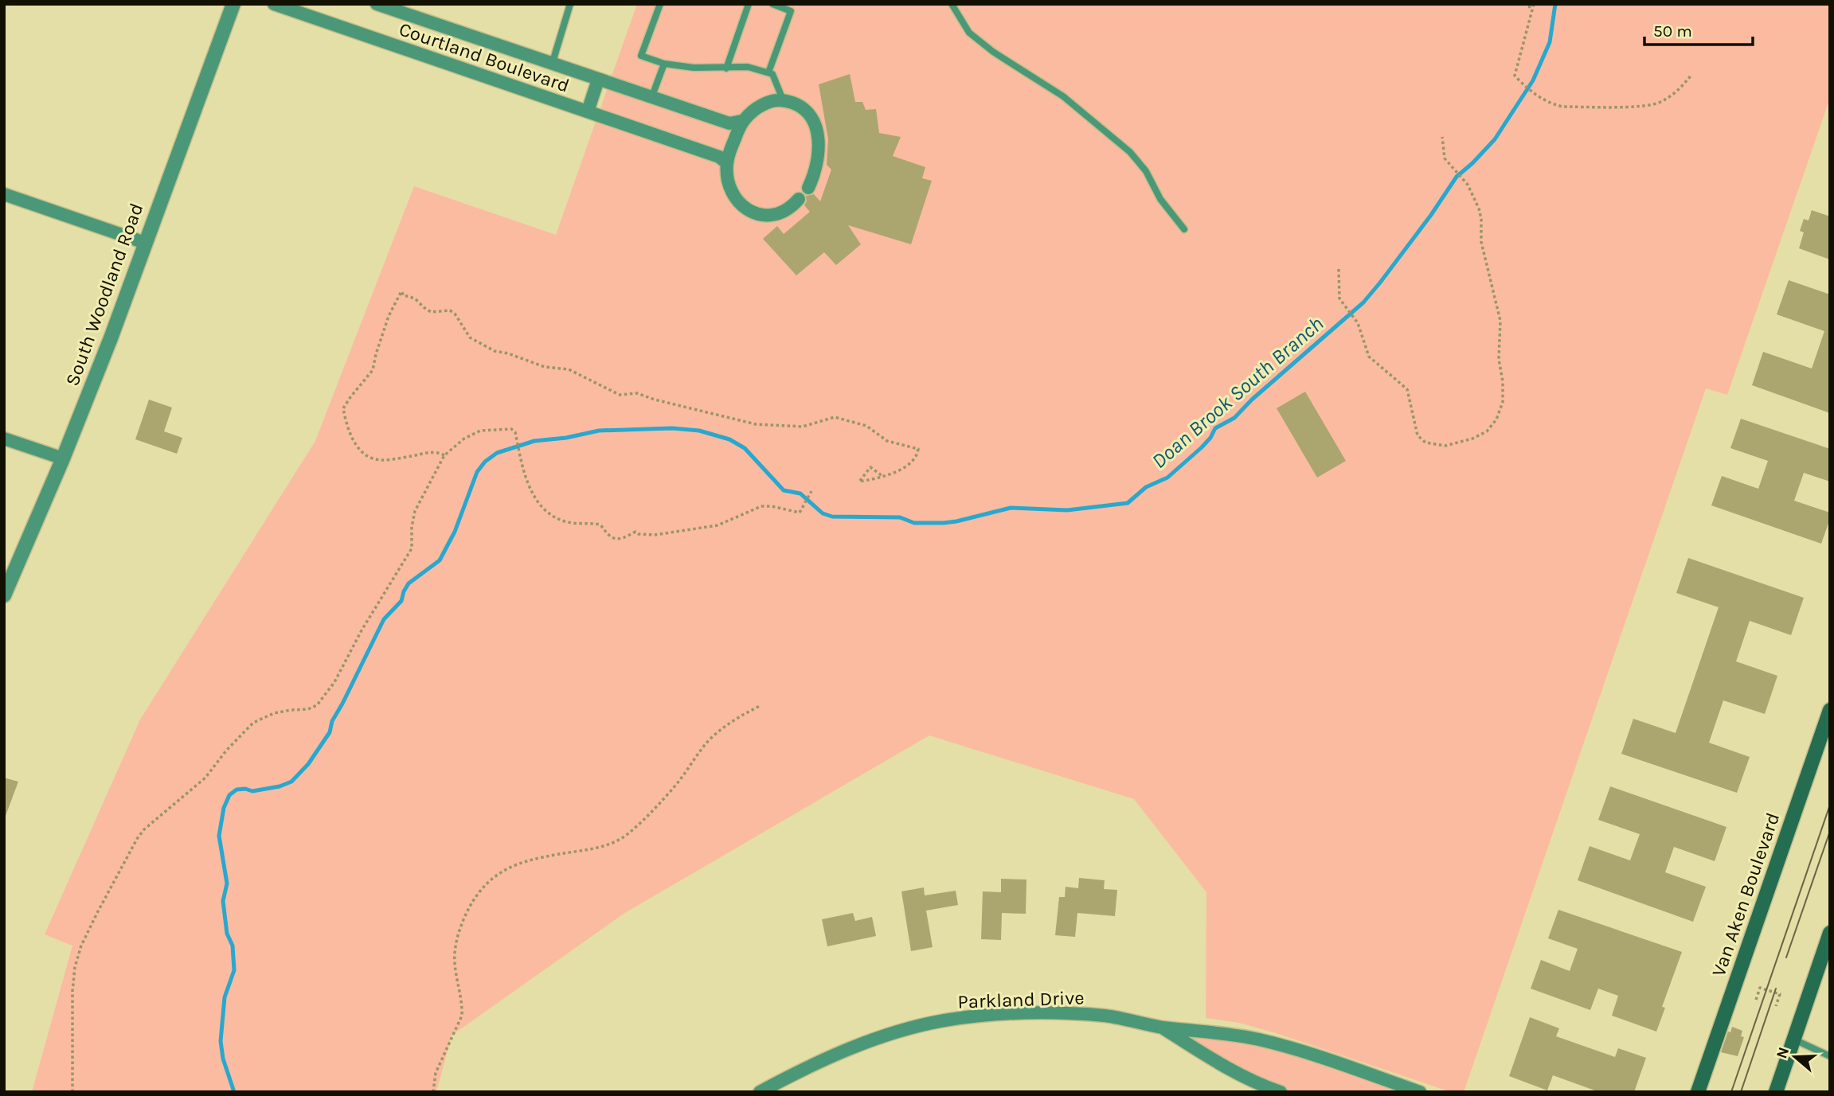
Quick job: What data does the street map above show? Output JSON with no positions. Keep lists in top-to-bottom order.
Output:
{
  "streets": {
    "main road": ["Van Aken Boulevard"],
    "street": ["Courtland Boulevard", "South Woodland Road", "Parkland Drive"]
  },
  "water": ["Doan Brook South Branch"],
  "scale_bar": "50 m",
  "north": "left"
}
